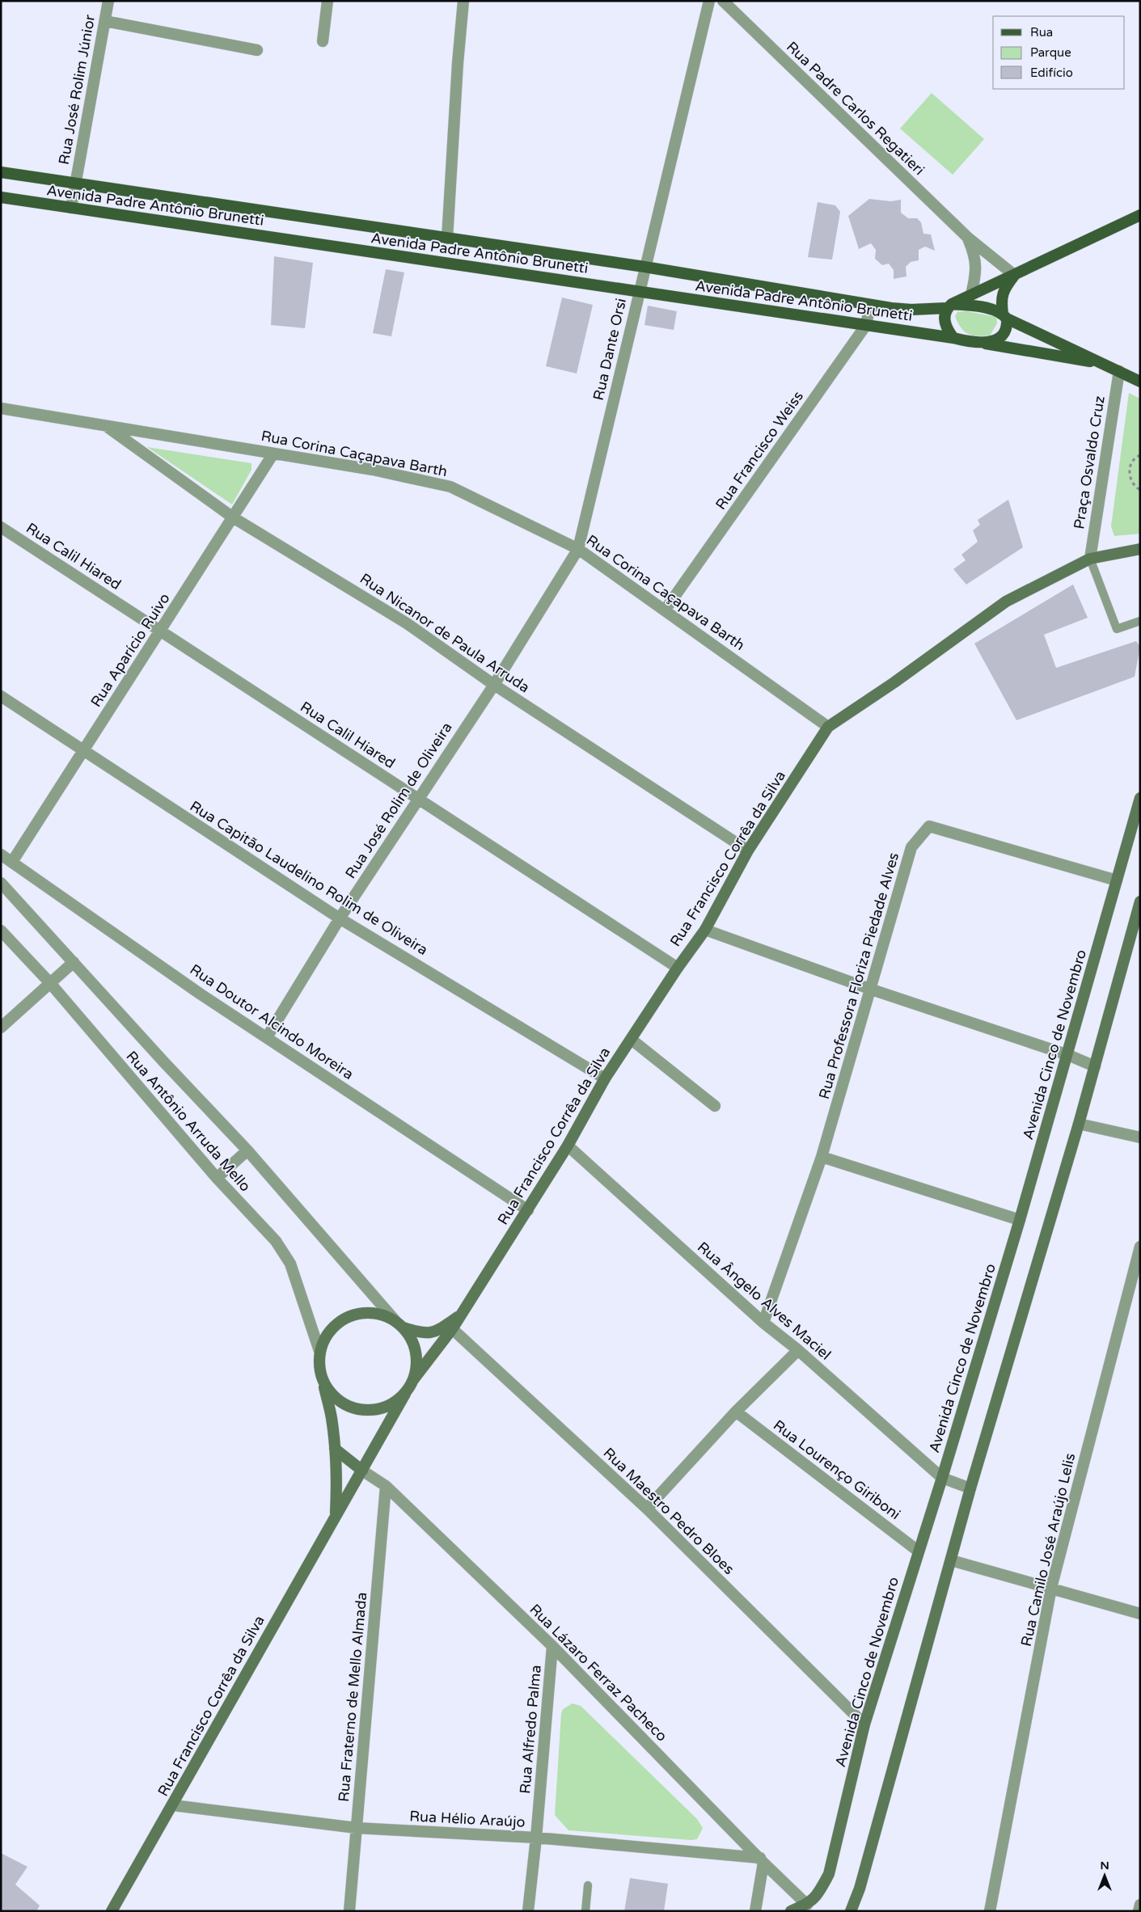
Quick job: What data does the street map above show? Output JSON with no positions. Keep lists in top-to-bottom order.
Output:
{
  "streets": {
    "main road": ["Avenida Padre Antônio Brunetti", "Rua Francisco Corrêa da Silva", "Avenida Cinco de Novembro"],
    "street": [
      "Rua José Rolim Júnior",
      "Rua Padre Carlos Regatieri",
      "Rua Dante Orsi",
      "Rua Francisco Weiss",
      "Rua Corina Caçapava Barth",
      "Praça Osvaldo Cruz",
      "Rua Calil Hiared",
      "Rua Nicanor de Paula Arruda",
      "Rua Aparício Ruivo",
      "Rua José Rolim de Oliveira",
      "Rua Capitão Laudelino Rolim de Oliveira",
      "Rua Professora Floriza Piedade Alves",
      "Rua Doutor Alcindo Moreira",
      "Rua Antônio Arruda Mello",
      "Rua Ângelo Alves Maciel",
      "Rua Lourenço Giriboni",
      "Rua Maestro Pedro Bloes",
      "Rua Camilo José Araújo Lelis",
      "Rua Lázaro Ferraz Pacheco",
      "Rua Fraterno de Mello Almada",
      "Rua Alfredo Palma",
      "Rua Hélio Araújo"
    ]
  },
  "crossings": [
    ["Rua José Rolim Júnior", "Avenida Padre Antônio Brunetti"],
    ["Avenida Padre Antônio Brunetti", "Rua Dante Orsi"],
    ["Avenida Padre Antônio Brunetti", "Rua Francisco Weiss"],
    ["Rua Dante Orsi", "Rua Corina Caçapava Barth"],
    ["Rua Dante Orsi", "Rua Nicanor de Paula Arruda"],
    ["Rua Dante Orsi", "Rua José Rolim de Oliveira"],
    ["Rua Francisco Weiss", "Rua Corina Caçapava Barth"],
    ["Rua Corina Caçapava Barth", "Rua Nicanor de Paula Arruda"],
    ["Rua Corina Caçapava Barth", "Rua Aparício Ruivo"],
    ["Rua Corina Caçapava Barth", "Rua Francisco Corrêa da Silva"],
    ["Praça Osvaldo Cruz", "Rua Francisco Corrêa da Silva"],
    ["Rua Calil Hiared", "Rua Aparício Ruivo"],
    ["Rua Calil Hiared", "Rua José Rolim de Oliveira"],
    ["Rua Calil Hiared", "Rua Francisco Corrêa da Silva"],
    ["Rua Nicanor de Paula Arruda", "Rua Aparício Ruivo"],
    ["Rua Nicanor de Paula Arruda", "Rua José Rolim de Oliveira"],
    ["Rua Nicanor de Paula Arruda", "Rua Francisco Corrêa da Silva"],
    ["Rua Aparício Ruivo", "Rua Capitão Laudelino Rolim de Oliveira"],
    ["Rua Aparício Ruivo", "Rua Doutor Alcindo Moreira"],
    ["Rua José Rolim de Oliveira", "Rua Capitão Laudelino Rolim de Oliveira"],
    ["Rua José Rolim de Oliveira", "Rua Doutor Alcindo Moreira"],
    ["Rua Francisco Corrêa da Silva", "Rua Capitão Laudelino Rolim de Oliveira"],
    ["Rua Francisco Corrêa da Silva", "Rua Doutor Alcindo Moreira"],
    ["Rua Francisco Corrêa da Silva", "Rua Antônio Arruda Mello"],
    ["Rua Francisco Corrêa da Silva", "Rua Ângelo Alves Maciel"],
    ["Rua Francisco Corrêa da Silva", "Rua Maestro Pedro Bloes"],
    ["Rua Francisco Corrêa da Silva", "Rua Lázaro Ferraz Pacheco"],
    ["Rua Francisco Corrêa da Silva", "Rua Hélio Araújo"],
    ["Rua Professora Floriza Piedade Alves", "Avenida Cinco de Novembro"],
    ["Rua Professora Floriza Piedade Alves", "Rua Ângelo Alves Maciel"],
    ["Avenida Cinco de Novembro", "Rua Ângelo Alves Maciel"],
    ["Avenida Cinco de Novembro", "Rua Lourenço Giriboni"],
    ["Avenida Cinco de Novembro", "Rua Maestro Pedro Bloes"],
    ["Avenida Cinco de Novembro", "Rua Lázaro Ferraz Pacheco"],
    ["Rua Lázaro Ferraz Pacheco", "Rua Fraterno de Mello Almada"],
    ["Rua Lázaro Ferraz Pacheco", "Rua Alfredo Palma"],
    ["Rua Lázaro Ferraz Pacheco", "Rua Hélio Araújo"],
    ["Rua Fraterno de Mello Almada", "Rua Hélio Araújo"],
    ["Rua Alfredo Palma", "Rua Hélio Araújo"]
  ],
  "legend": ["Rua", "Parque", "Edifício"],
  "north": "top"
}
